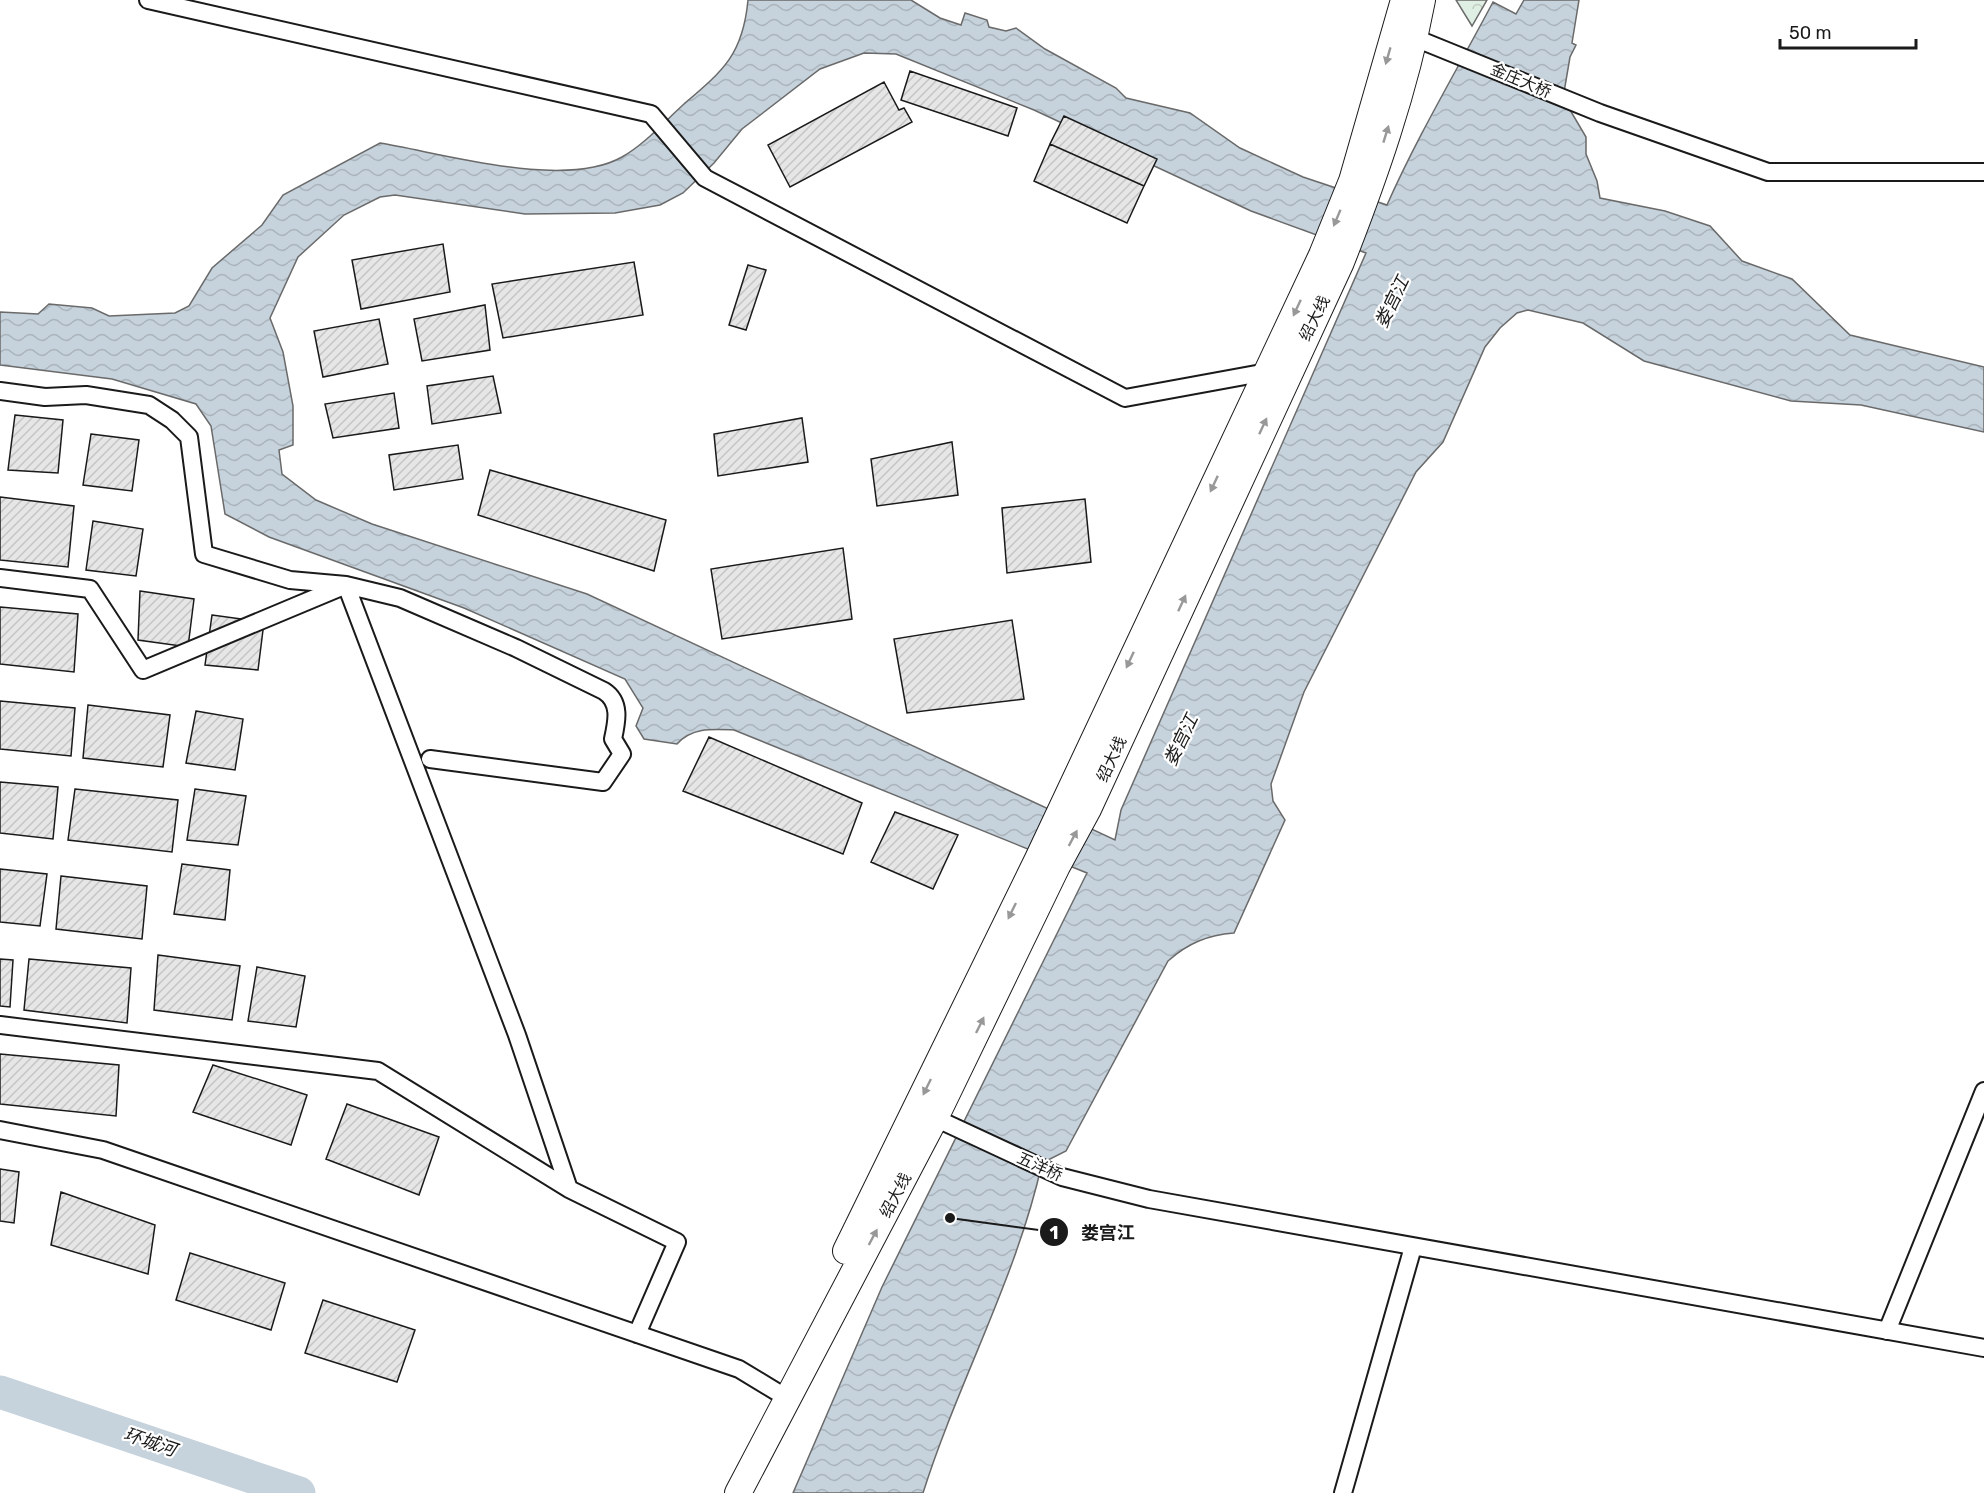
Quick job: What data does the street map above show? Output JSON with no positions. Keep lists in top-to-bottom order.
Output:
{
  "streets": {
    "main road": ["绍大线"],
    "street": ["金庄大桥", "五洋桥"]
  },
  "crossings": [
    ["金庄大桥", "绍大线"],
    ["绍大线", "五洋桥"]
  ],
  "water": ["娄宫江", "环城河"],
  "places": ["娄宫江"],
  "scale_bar": "50 m"
}
